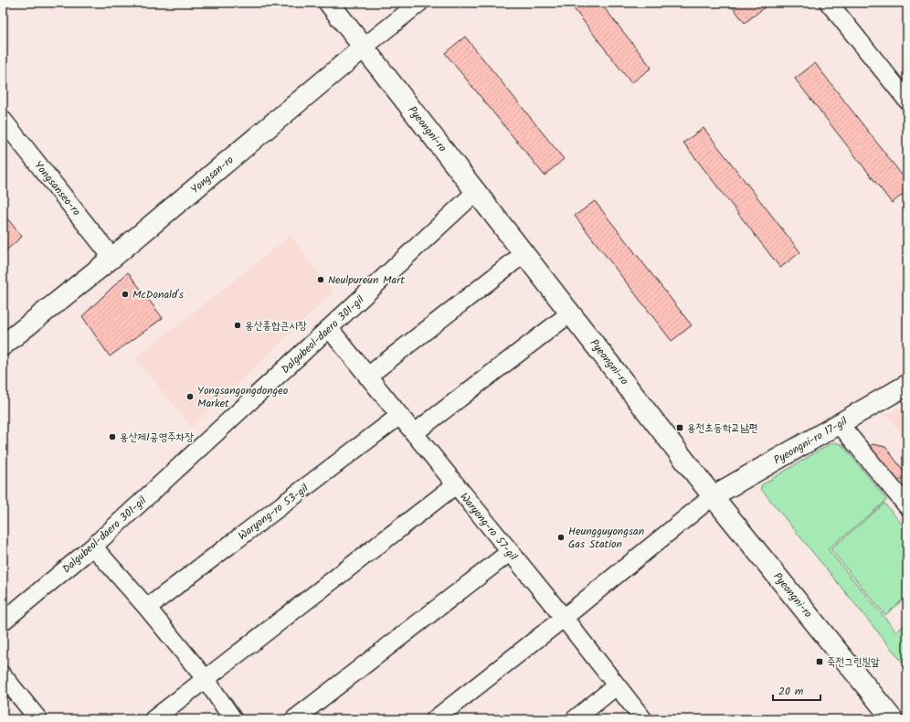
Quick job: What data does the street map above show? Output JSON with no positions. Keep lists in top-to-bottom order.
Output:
{
  "streets": {
    "main road": ["Pyeongni-ro", "Yongsan-ro", "Pyeongni-ro 17-gil"],
    "street": [
      "Yongsanseo-ro",
      "Dalgubeol-daero 301-gil",
      "Waryong-ro 53-gil",
      "Waryong-ro 57-gil"
    ]
  },
  "crossings": [
    ["Pyeongni-ro", "Yongsan-ro"],
    ["Pyeongni-ro", "Dalgubeol-daero 301-gil"],
    ["Pyeongni-ro", "Pyeongni-ro 17-gil"],
    ["Yongsan-ro", "Yongsanseo-ro"],
    ["Dalgubeol-daero 301-gil", "Waryong-ro 57-gil"],
    ["Waryong-ro 53-gil", "Waryong-ro 57-gil"]
  ],
  "places": {
    "other": [
      "Neulpureun Mart",
      "McDonald's",
      "용산종합큰시장",
      "Yongsangongdongeo Market",
      "용산제1공영주차장",
      "Heungguyongsan Gas Station"
    ],
    "transit": ["용전초등학교남편", "죽전그린빌앞"]
  },
  "scale_bar": "20 m"
}
